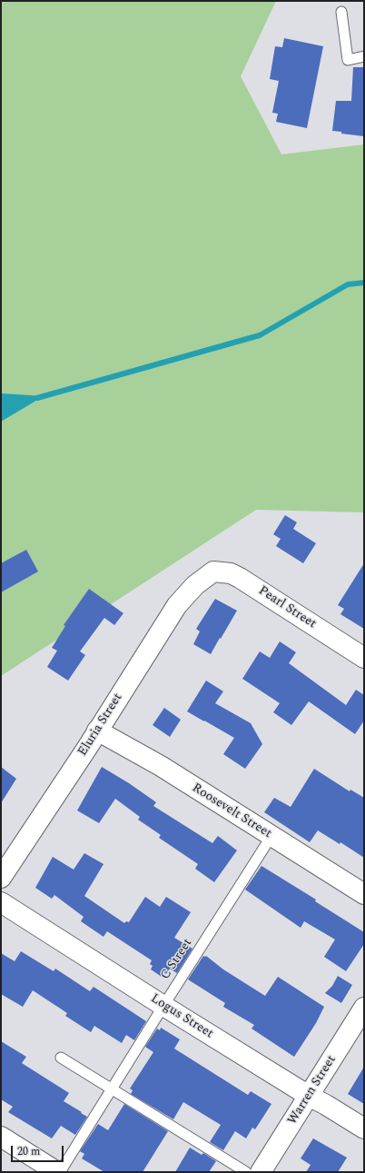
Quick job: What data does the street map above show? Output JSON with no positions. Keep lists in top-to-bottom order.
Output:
{
  "streets": {
    "street": [
      "Pearl Street",
      "Eluria Street",
      "Roosevelt Street",
      "Logus Street",
      "Warren Street"
    ],
    "lane": ["C Street"]
  },
  "crossings": [
    ["Pearl Street", "Eluria Street"],
    ["Eluria Street", "Roosevelt Street"],
    ["Roosevelt Street", "C Street"],
    ["C Street", "Logus Street"],
    ["Logus Street", "Warren Street"]
  ],
  "scale_bar": "20 m"
}
